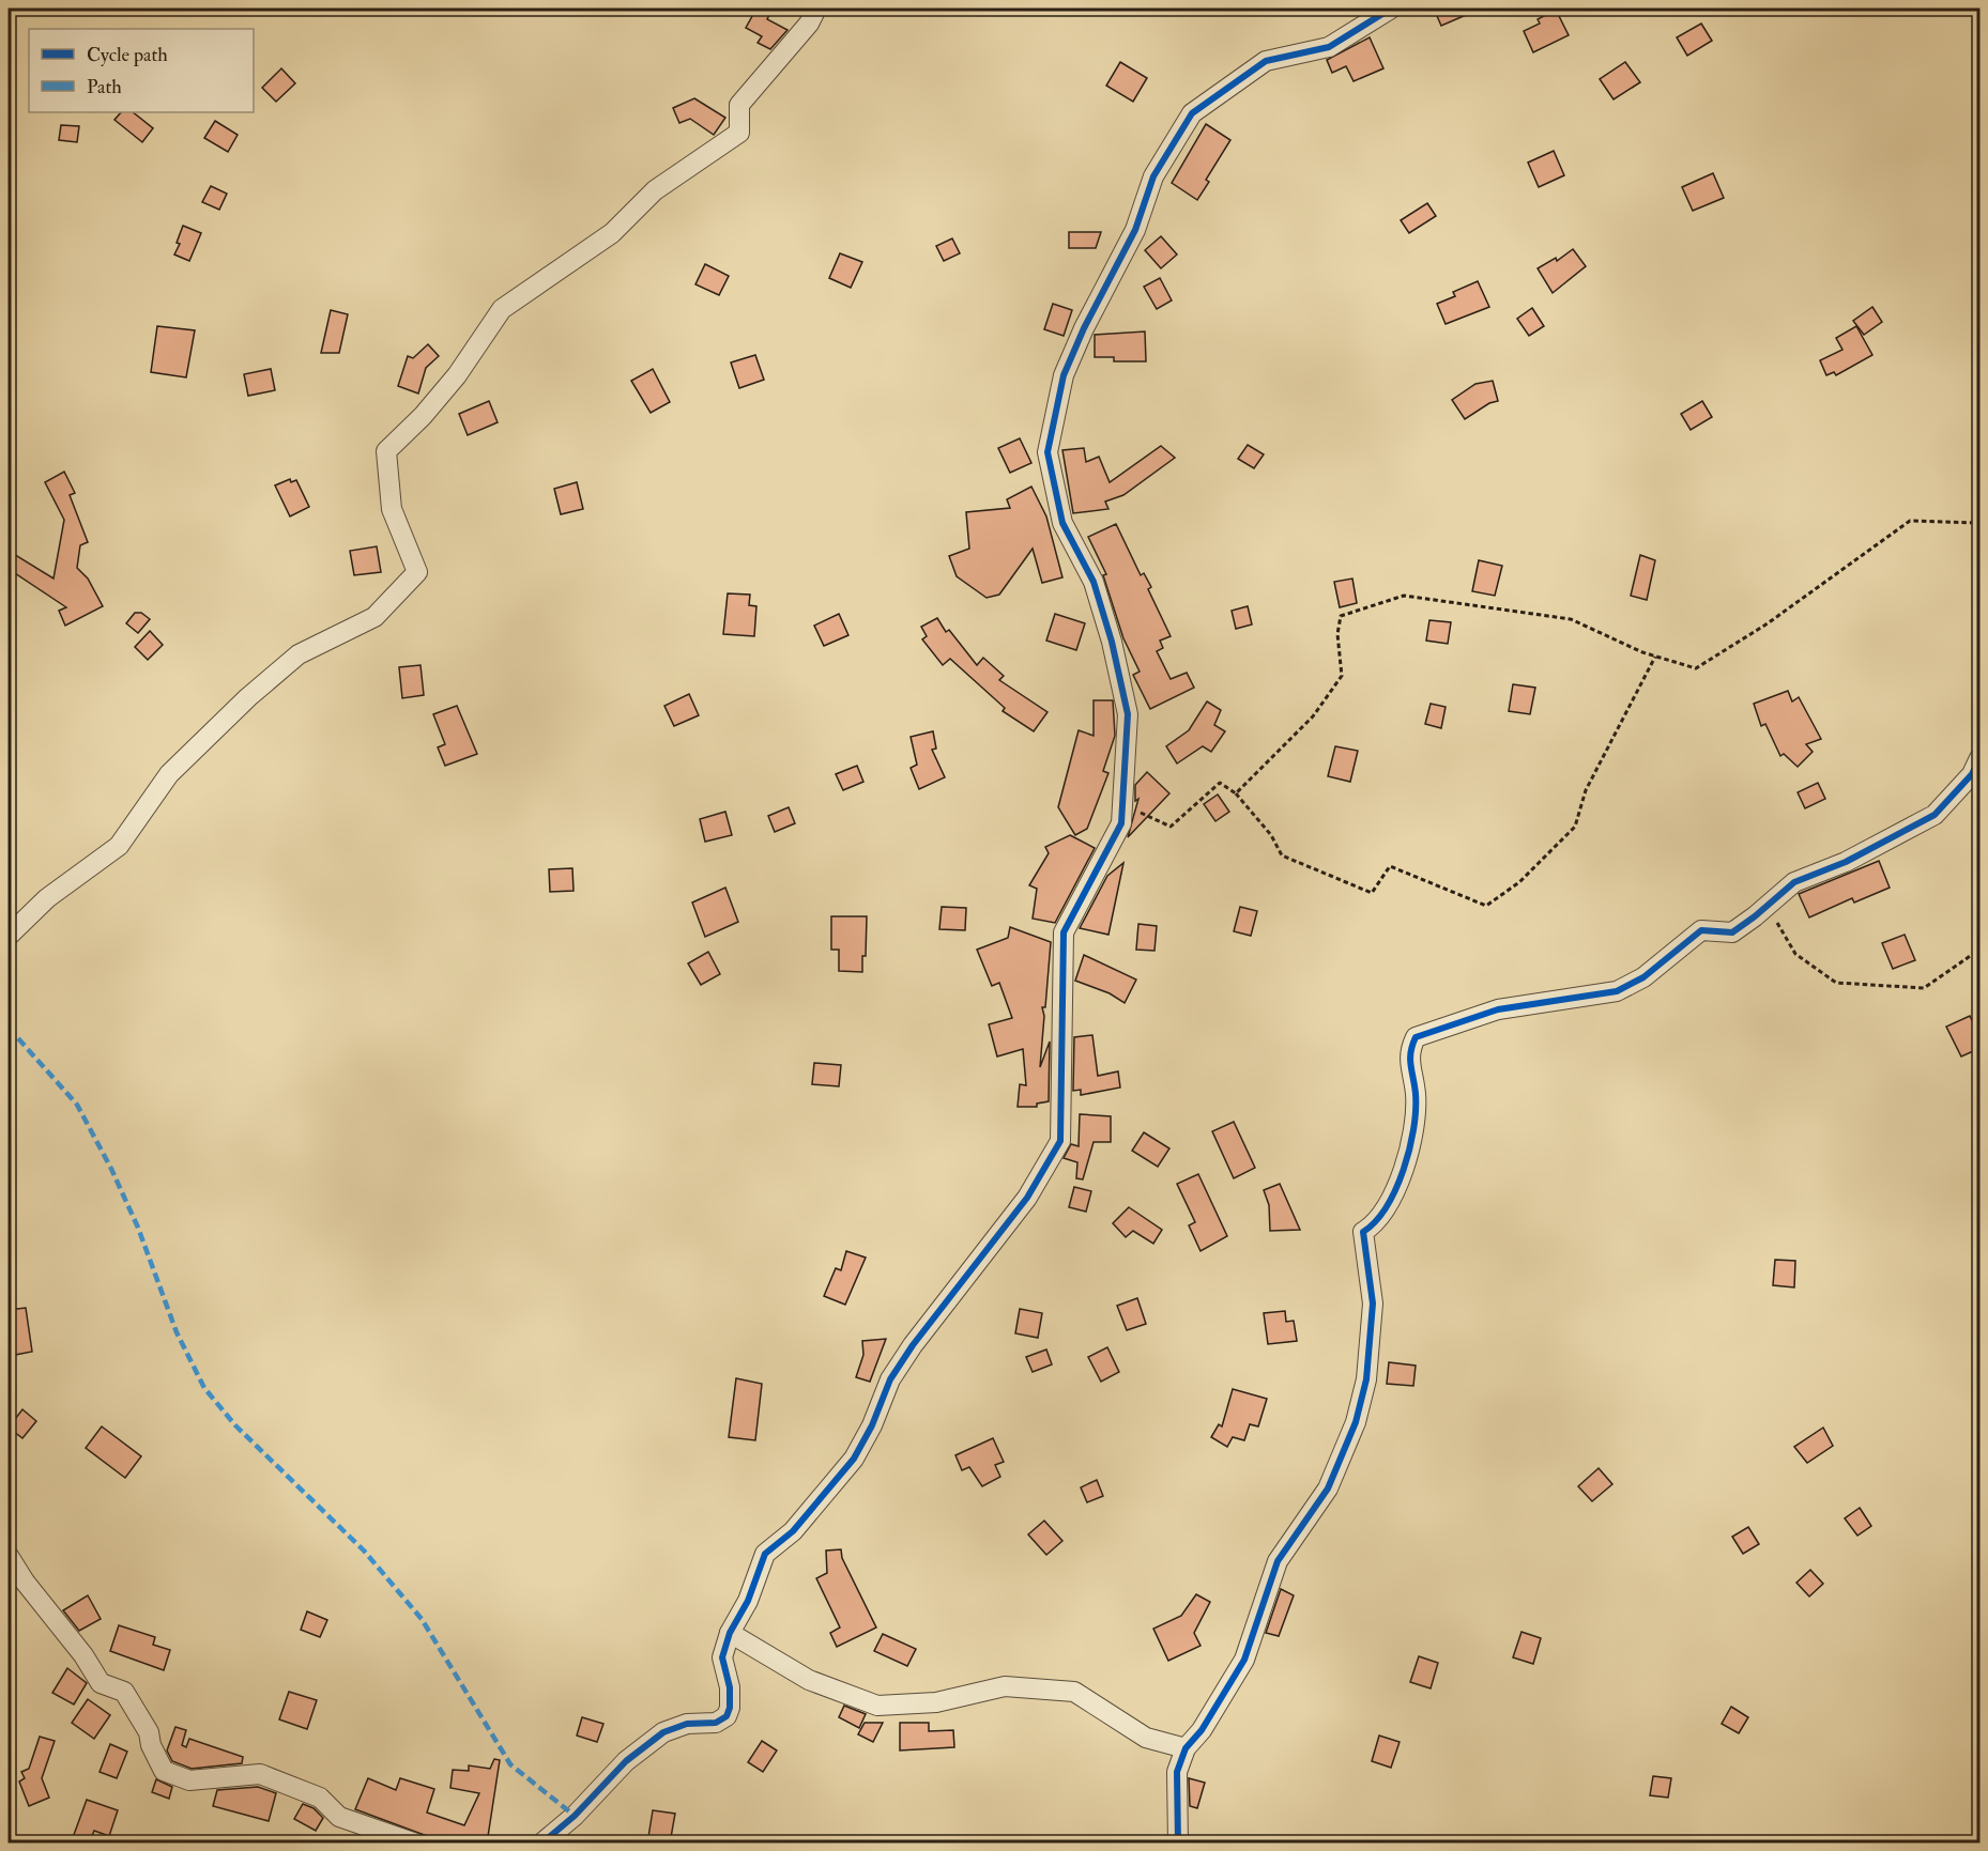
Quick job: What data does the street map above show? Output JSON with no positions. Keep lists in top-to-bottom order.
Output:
{
  "legend": ["Cycle path", "Path"]
}
